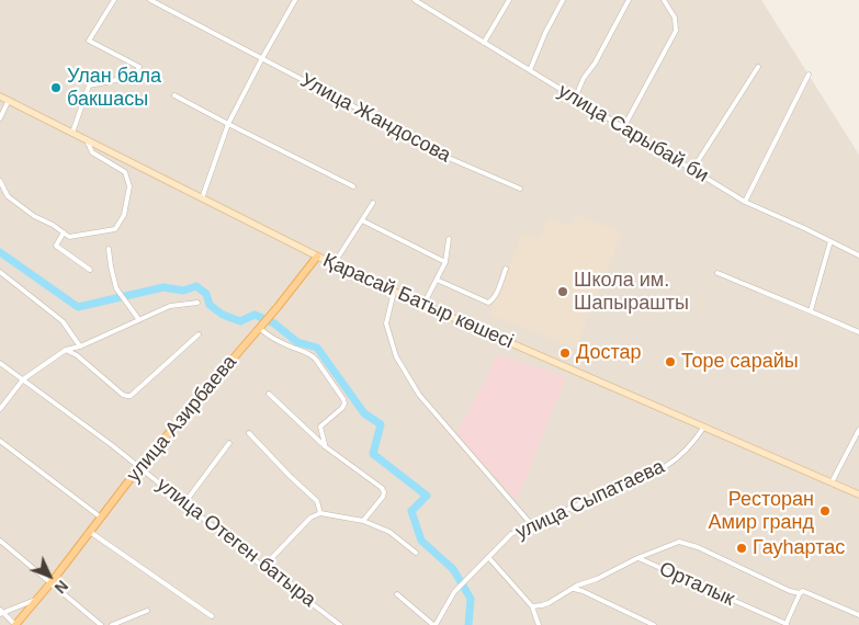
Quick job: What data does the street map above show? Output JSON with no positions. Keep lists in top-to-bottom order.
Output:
{
  "streets": {
    "main road": ["Қарасай Батыр көшесі", "улица Азирбаева"],
    "street": [
      "Улица Жандосова",
      "улица Сарыбай би",
      "улица Сыпатаева",
      "улица Отеген батыра",
      "Орталык"
    ]
  },
  "crossings": [
    ["Қарасай Батыр көшесі", "улица Азирбаева"],
    ["Қарасай Батыр көшесі", "улица Сыпатаева"],
    ["улица Азирбаева", "улица Отеген батыра"]
  ],
  "places": [
    "Улан бала бакшасы",
    "Школа им. Шапырашты",
    "Достар",
    "Торе сарайы",
    "Ресторан Амир гранд",
    "Гауhартас"
  ],
  "north": "bottom right"
}
